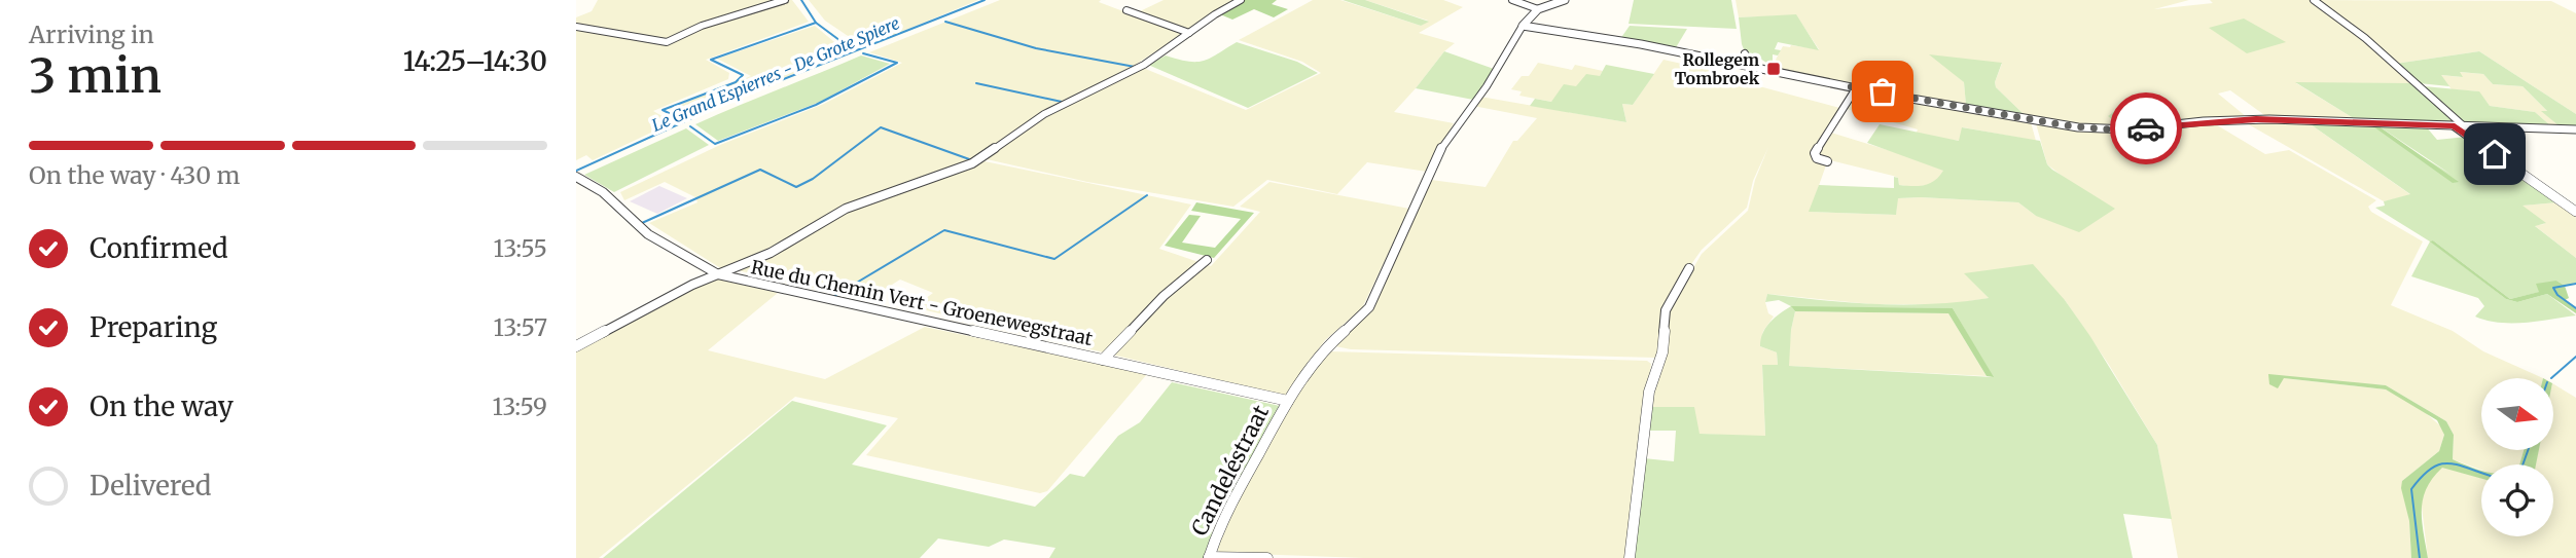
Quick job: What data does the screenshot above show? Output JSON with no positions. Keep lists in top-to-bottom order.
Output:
{
  "streets": {
    "street": ["Rue du Chemin Vert - Groenewegstraat", "Candeléstraat"]
  },
  "crossings": [
    ["Rue du Chemin Vert - Groenewegstraat", "Candeléstraat"]
  ],
  "water": ["Le Grand Espierres - De Grote Spiere"],
  "places": {
    "transit": ["Rollegem Tombroek"]
  },
  "north": "right",
  "page": {
    "heading": ["3 min", "Arriving in", "14:25–14:30"],
    "bar": "On the way · 430 m",
    "list": [
      ["Confirmed", "13:55"],
      ["Preparing", "13:57"],
      ["On the way", "13:59"],
      "Delivered"
    ]
  }
}
